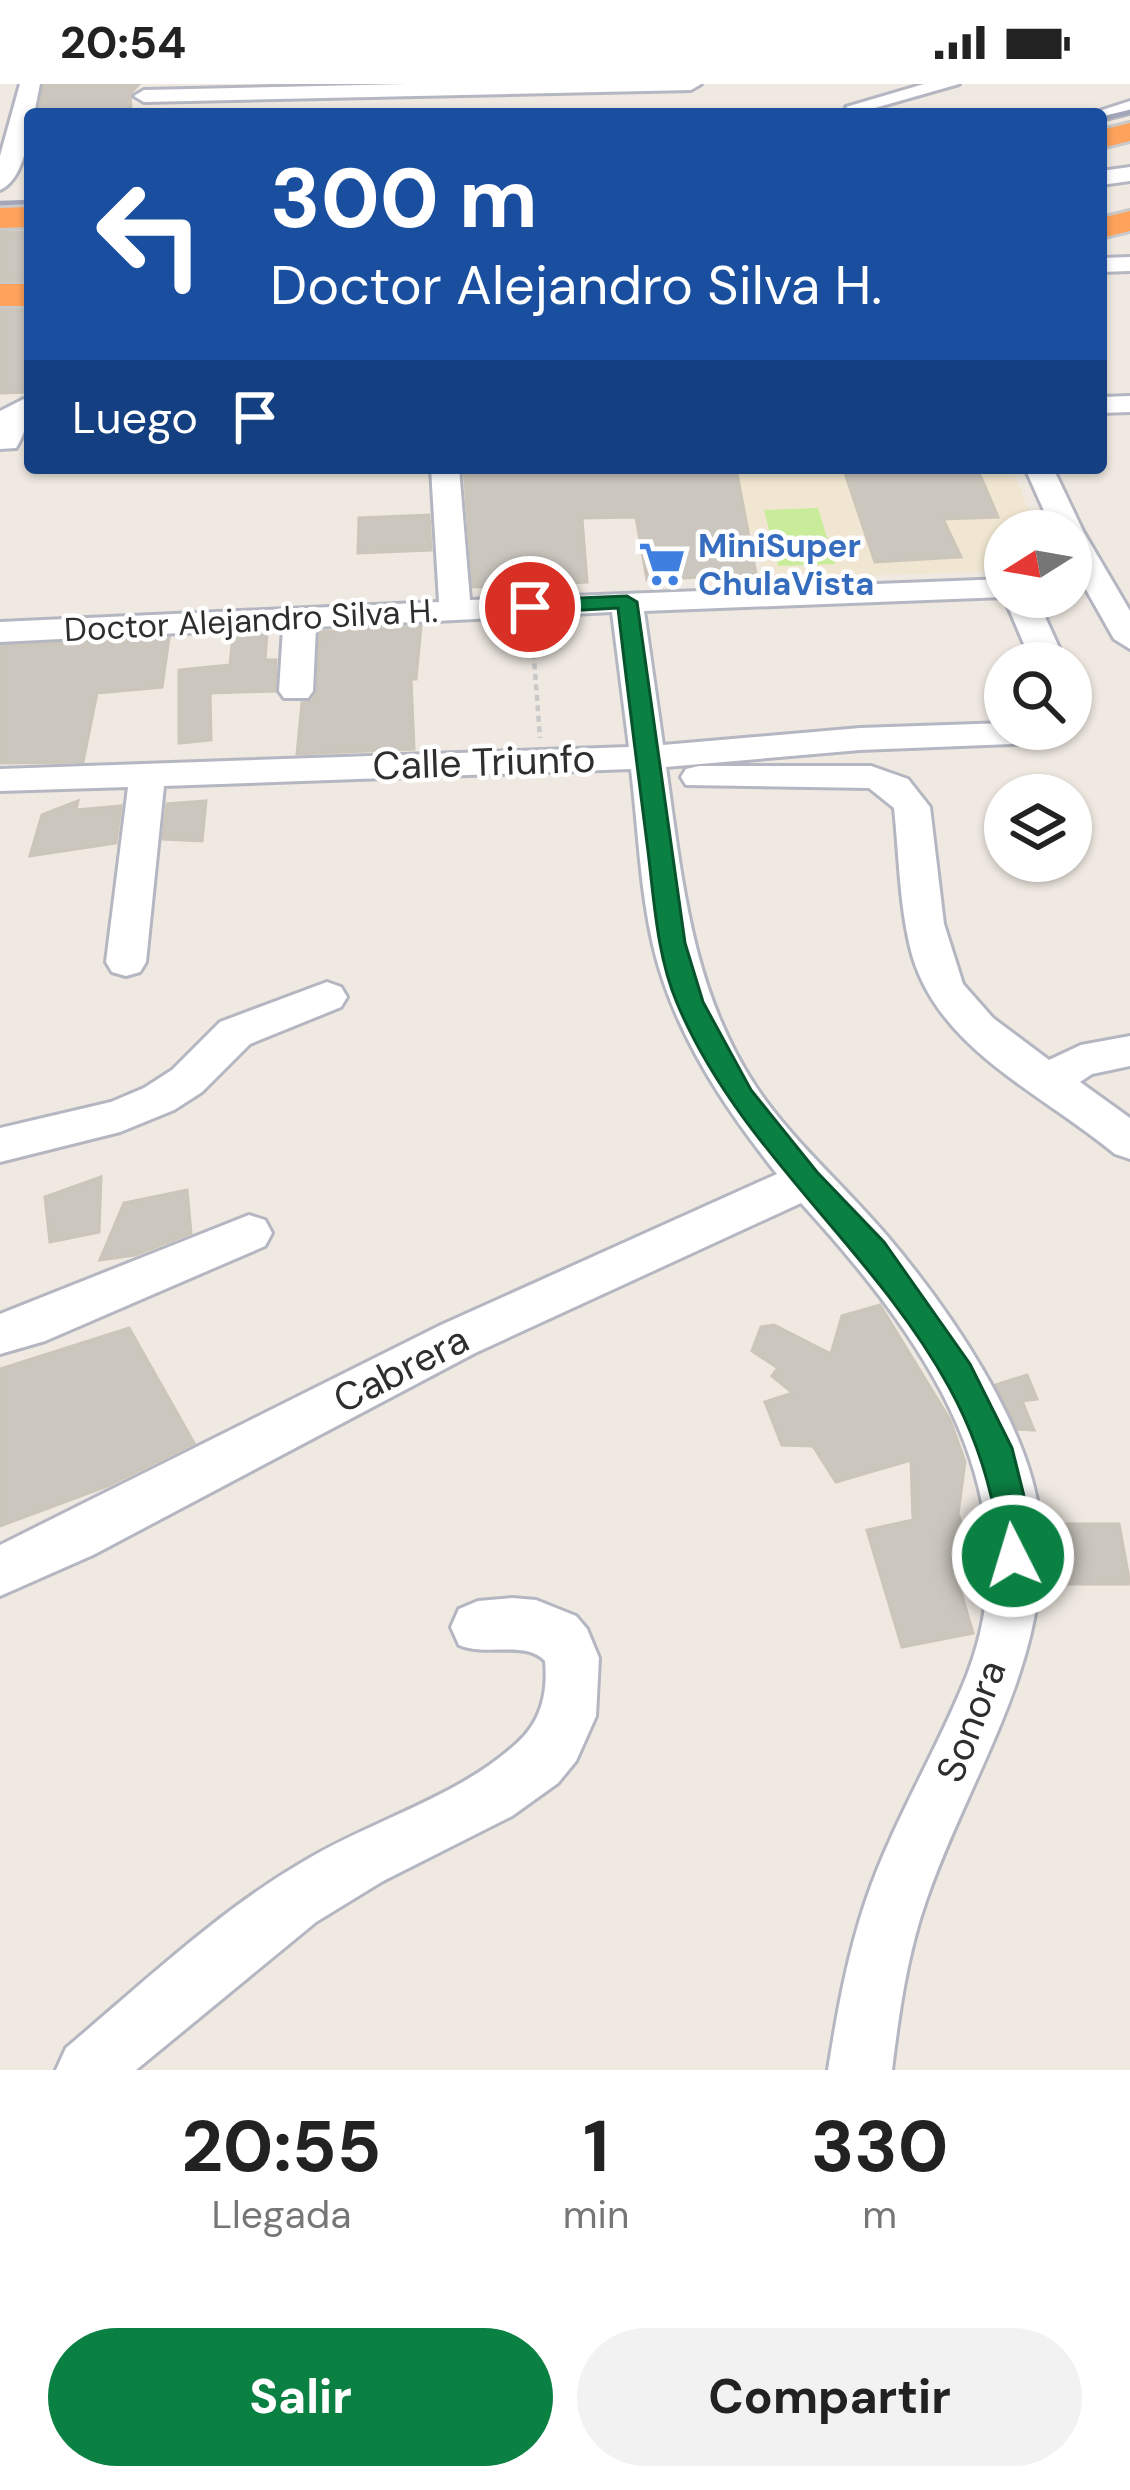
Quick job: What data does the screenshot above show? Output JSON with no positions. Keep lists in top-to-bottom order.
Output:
{
  "streets": {
    "street": [
      "Doctor Alejandro Silva H.",
      "Calle Triunfo",
      "Cabrera",
      "Sonora"
    ]
  },
  "crossings": [
    ["Doctor Alejandro Silva H.", "Sonora"],
    ["Calle Triunfo", "Sonora"],
    ["Cabrera", "Sonora"]
  ],
  "places": {
    "supermarket": ["MiniSuper ChulaVista"]
  },
  "north": "left",
  "page": {
    "status": "20:54",
    "turn": ["300 m", "Doctor Alejandro Silva H."],
    "then": "Luego",
    "eta": [
      "20:55",
      "Llegada",
      "1",
      "min",
      "330",
      "m"
    ],
    "buttons": ["Salir", "Compartir"]
  }
}
